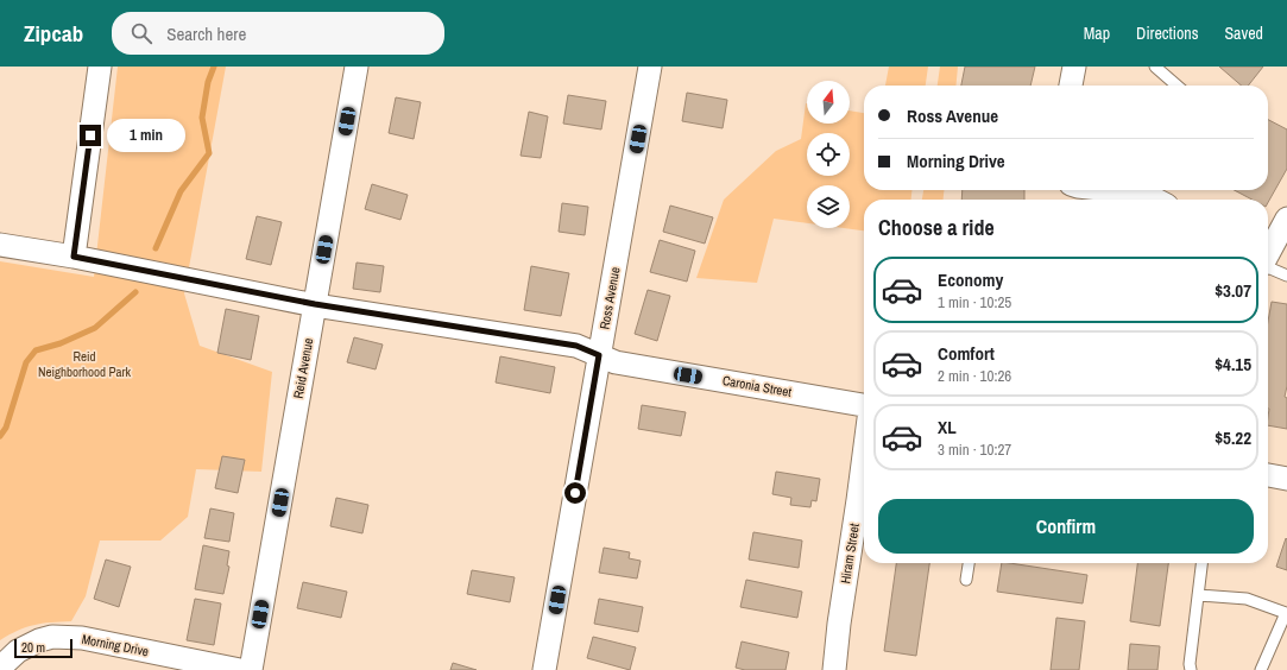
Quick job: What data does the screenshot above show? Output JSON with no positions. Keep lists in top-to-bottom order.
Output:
{
  "streets": {
    "street": [
      "Ross Avenue",
      "Reid Avenue",
      "Caronia Street",
      "Hiram Street",
      "Morning Drive"
    ]
  },
  "crossings": [
    ["Ross Avenue", "Caronia Street"],
    ["Reid Avenue", "Caronia Street"]
  ],
  "parks": ["Reid Neighborhood Park"],
  "scale_bar": "20 m",
  "north": "top",
  "page": {
    "header": "Zipcab",
    "search": "Search here",
    "nav": ["Map", "Directions", "Saved"],
    "banner": ["Ross Avenue", "Morning Drive"],
    "bubble": "1 min",
    "heading": "Choose a ride",
    "list": [
      {
        "name": "Economy",
        "note": "1 min · 10:25",
        "value": "$3.07"
      },
      {
        "name": "Comfort",
        "note": "2 min · 10:26",
        "value": "$4.15"
      },
      {
        "name": "XL",
        "note": "3 min · 10:27",
        "value": "$5.22"
      }
    ],
    "buttons": "Confirm",
    "scale": "20 m"
  }
}
